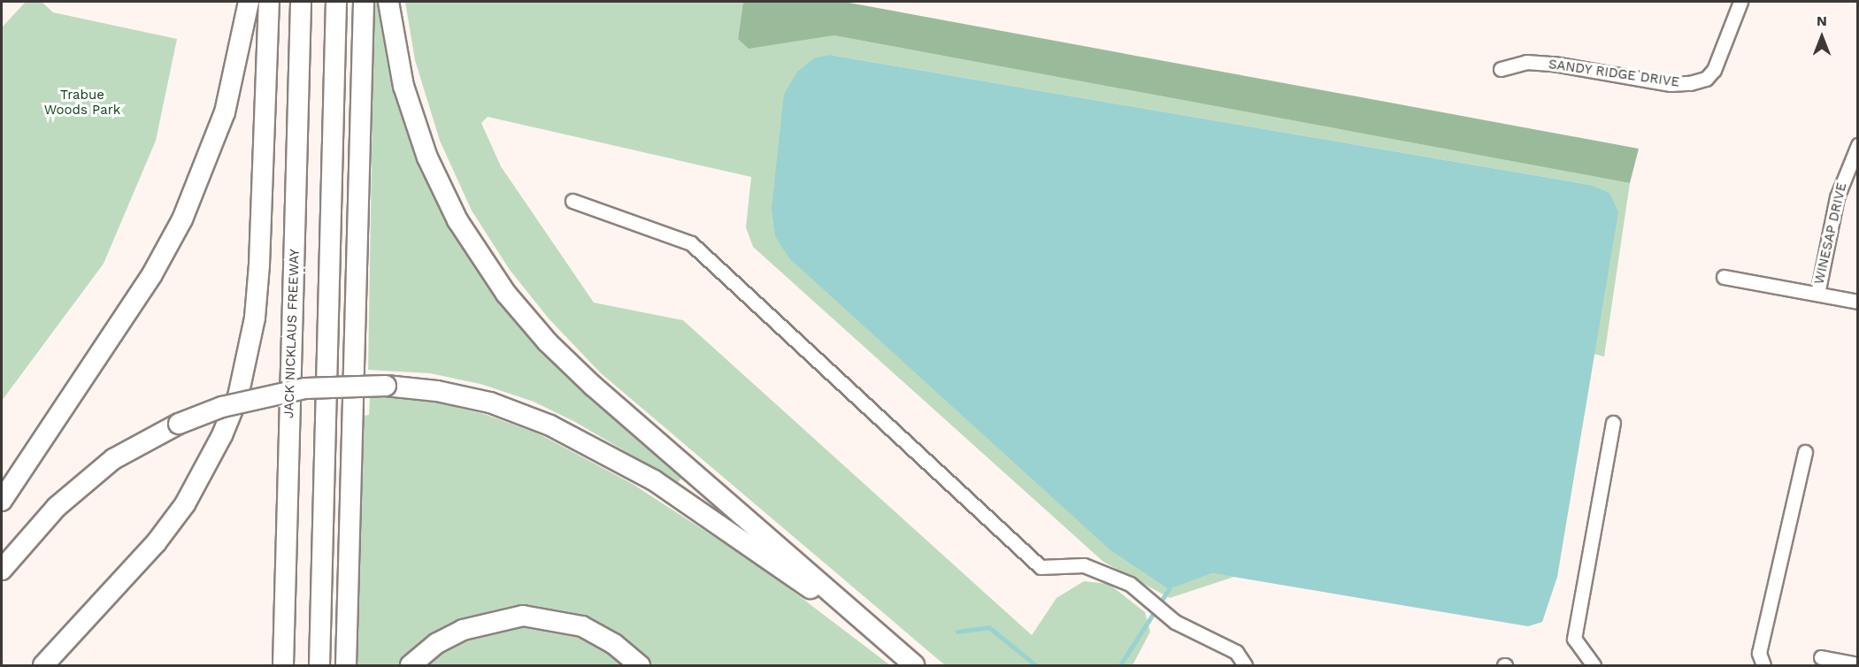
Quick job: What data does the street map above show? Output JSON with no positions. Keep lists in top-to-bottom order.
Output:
{
  "streets": {
    "highway": ["JACK NICKLAUS FREEWAY"],
    "street": ["SANDY RIDGE DRIVE", "WINESAP DRIVE"]
  },
  "parks": ["Trabue Woods Park"],
  "north": "top"
}
